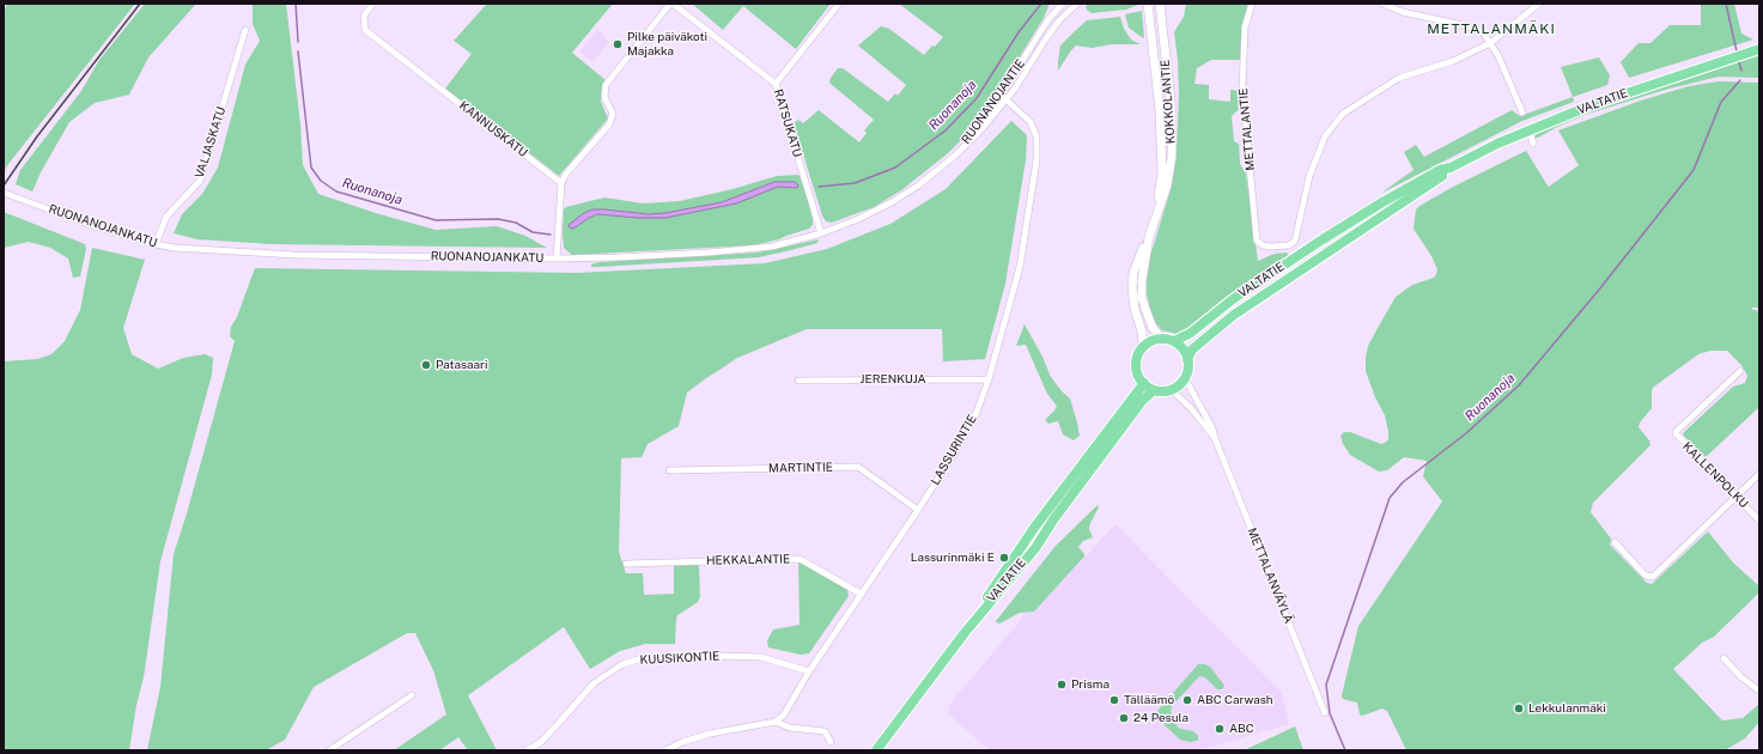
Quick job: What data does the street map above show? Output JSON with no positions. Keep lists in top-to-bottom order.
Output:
{
  "streets": {
    "highway": ["VALTATIE"],
    "main road": ["KOKKOLANTIE"],
    "street": [
      "RUONANOJANTIE",
      "RATSUKATU",
      "KANNUSKATU",
      "METTALANTIE",
      "VALJASKATU",
      "RUONANOJANKATU",
      "JERENKUJA",
      "LASSURINTIE",
      "MARTINTIE",
      "KALLENPOLKU",
      "HEKKALANTIE",
      "METTALANVÄYLÄ",
      "KUUSIKONTIE"
    ]
  },
  "crossings": [
    ["RUONANOJANTIE", "RUONANOJANKATU"],
    ["RUONANOJANTIE", "LASSURINTIE"],
    ["KOKKOLANTIE", "VALTATIE"],
    ["KOKKOLANTIE", "METTALANVÄYLÄ"],
    ["VALTATIE", "METTALANVÄYLÄ"],
    ["RATSUKATU", "RUONANOJANKATU"],
    ["VALJASKATU", "RUONANOJANKATU"],
    ["JERENKUJA", "LASSURINTIE"],
    ["LASSURINTIE", "MARTINTIE"],
    ["LASSURINTIE", "HEKKALANTIE"],
    ["LASSURINTIE", "KUUSIKONTIE"]
  ],
  "districts": ["METTALANMÄKI"],
  "water": ["Ruonanoja"],
  "places": [
    "Pilke päiväkoti Majakka",
    "Patasaari",
    "Lassurinmäki E",
    "Prisma",
    "Tälläämö",
    "ABC Carwash",
    "Lekkulanmäki",
    "24 Pesula",
    "ABC"
  ]
}
